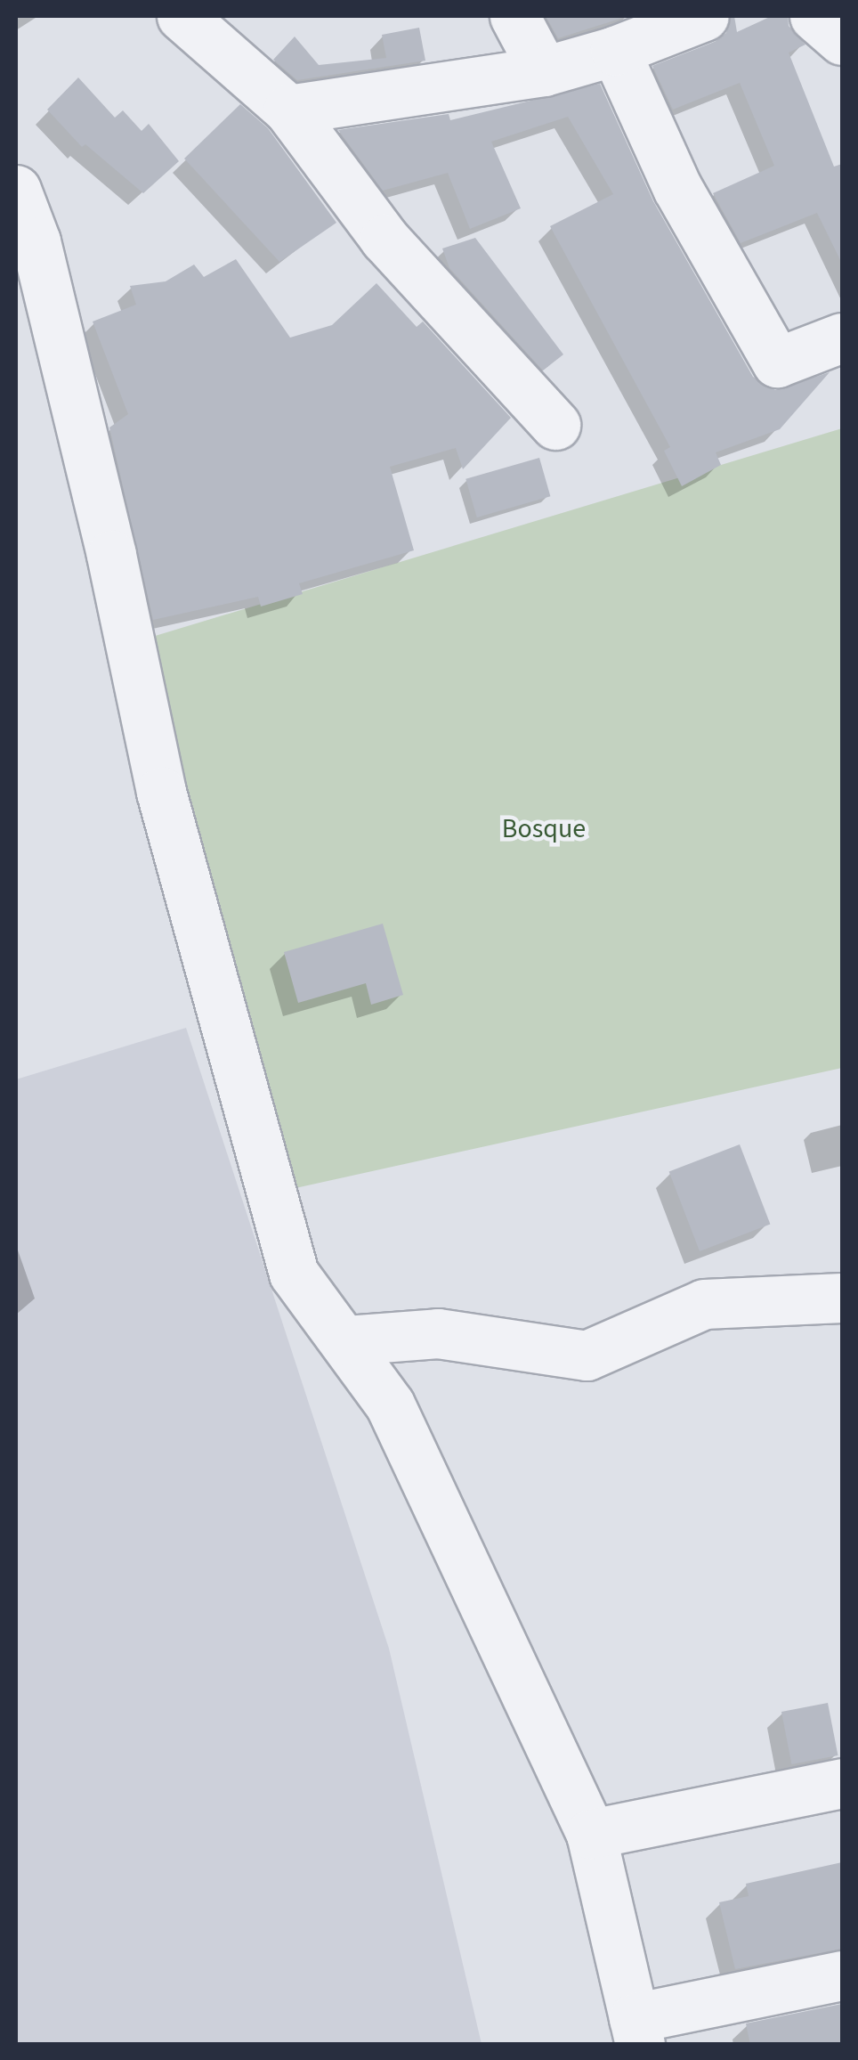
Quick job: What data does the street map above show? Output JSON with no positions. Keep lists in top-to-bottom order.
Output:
{
  "parks": ["Bosque"]
}
